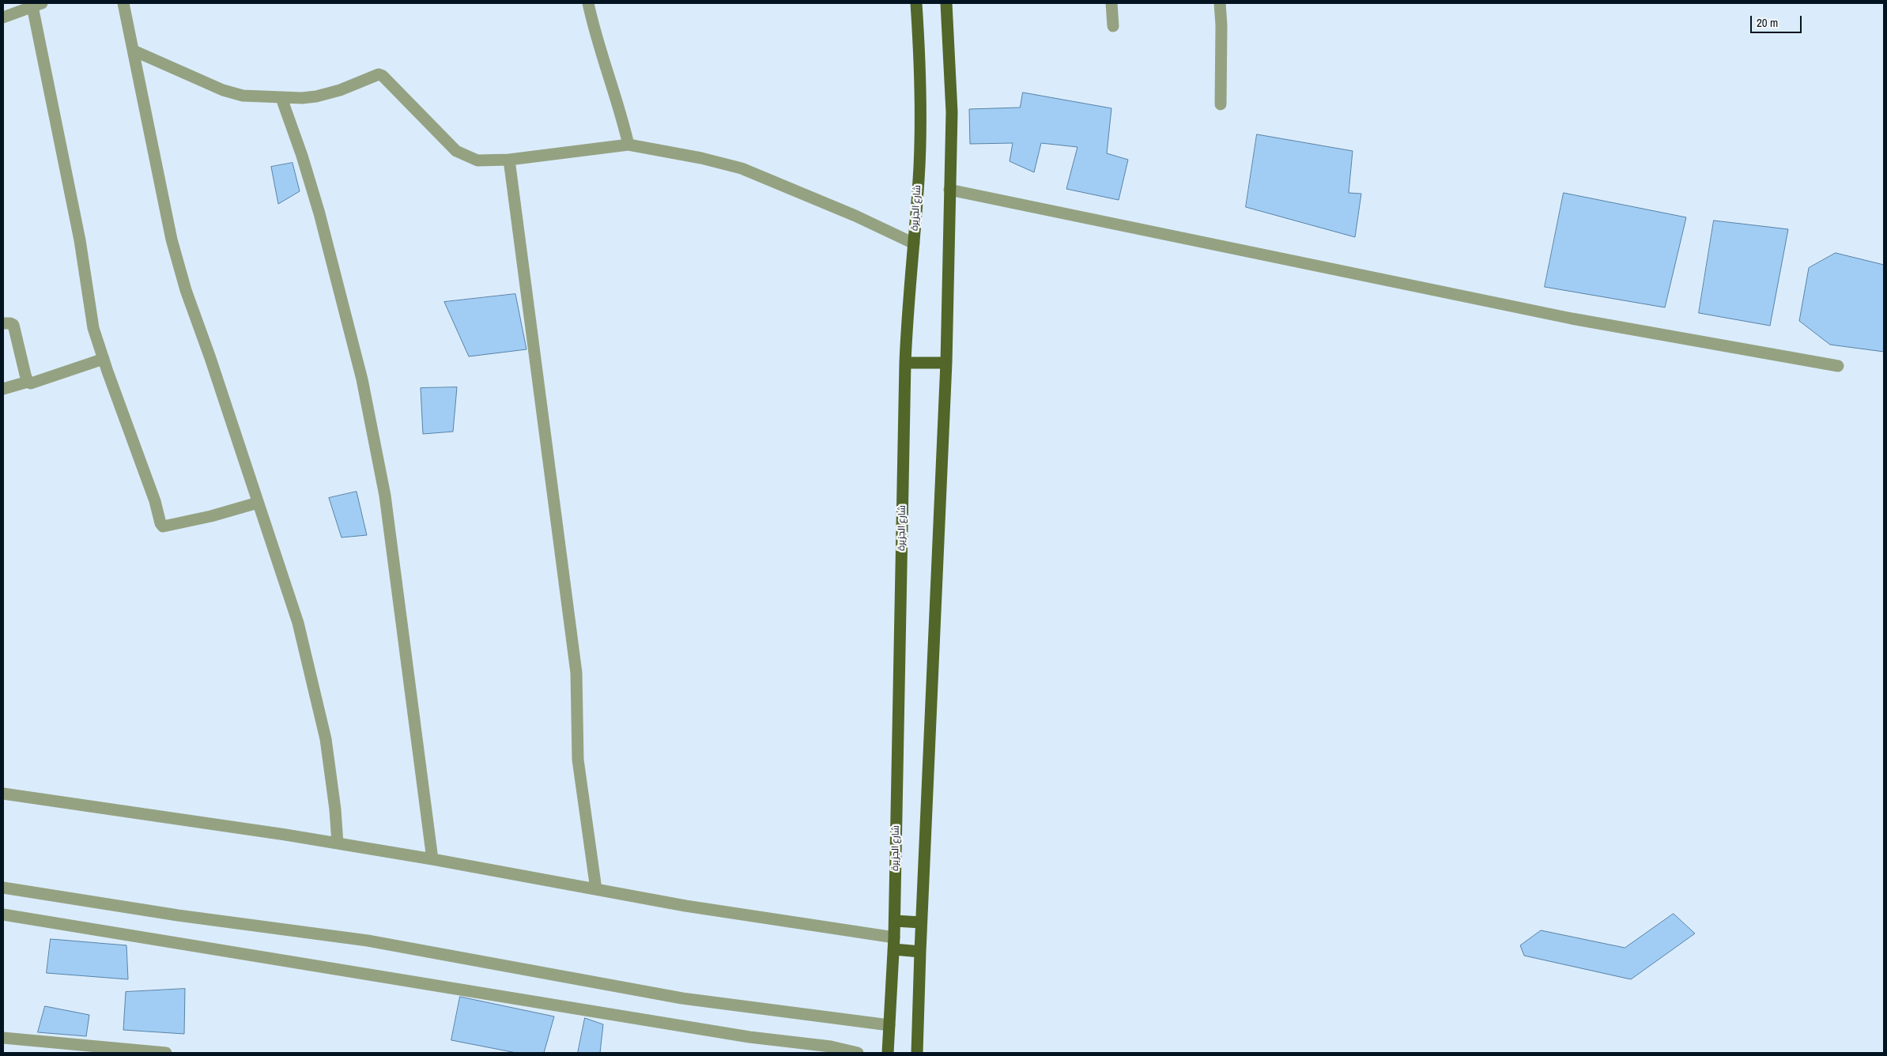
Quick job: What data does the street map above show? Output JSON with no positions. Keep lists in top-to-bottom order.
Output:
{
  "streets": {
    "main road": ["شارع الجزيرة"]
  },
  "scale_bar": "20 m"
}
